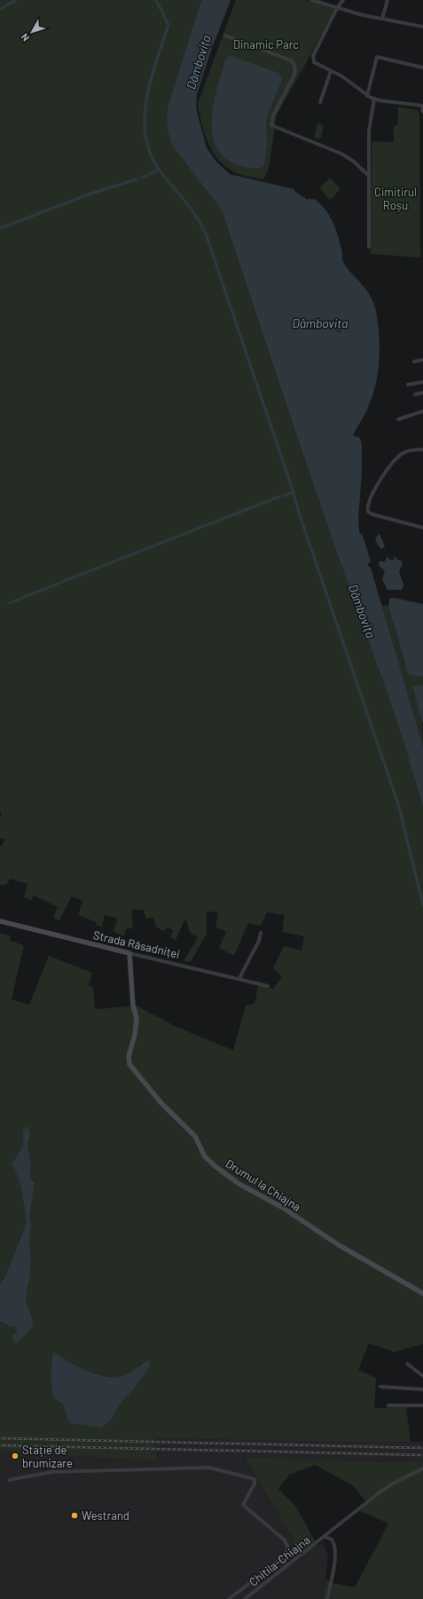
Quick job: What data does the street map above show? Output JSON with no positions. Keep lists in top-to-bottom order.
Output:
{
  "streets": {
    "main road": ["Strada Răsadniței", "Drumul la Chiajna"],
    "street": ["Chitila-Chiajna"]
  },
  "crossings": [
    ["Strada Răsadniței", "Drumul la Chiajna"]
  ],
  "water": ["Dâmbovița"],
  "parks": ["Dinamic Parc", "Cimitirul Roșu"],
  "places": ["Stație de brumizare", "Westrand"],
  "north": "bottom left"
}
